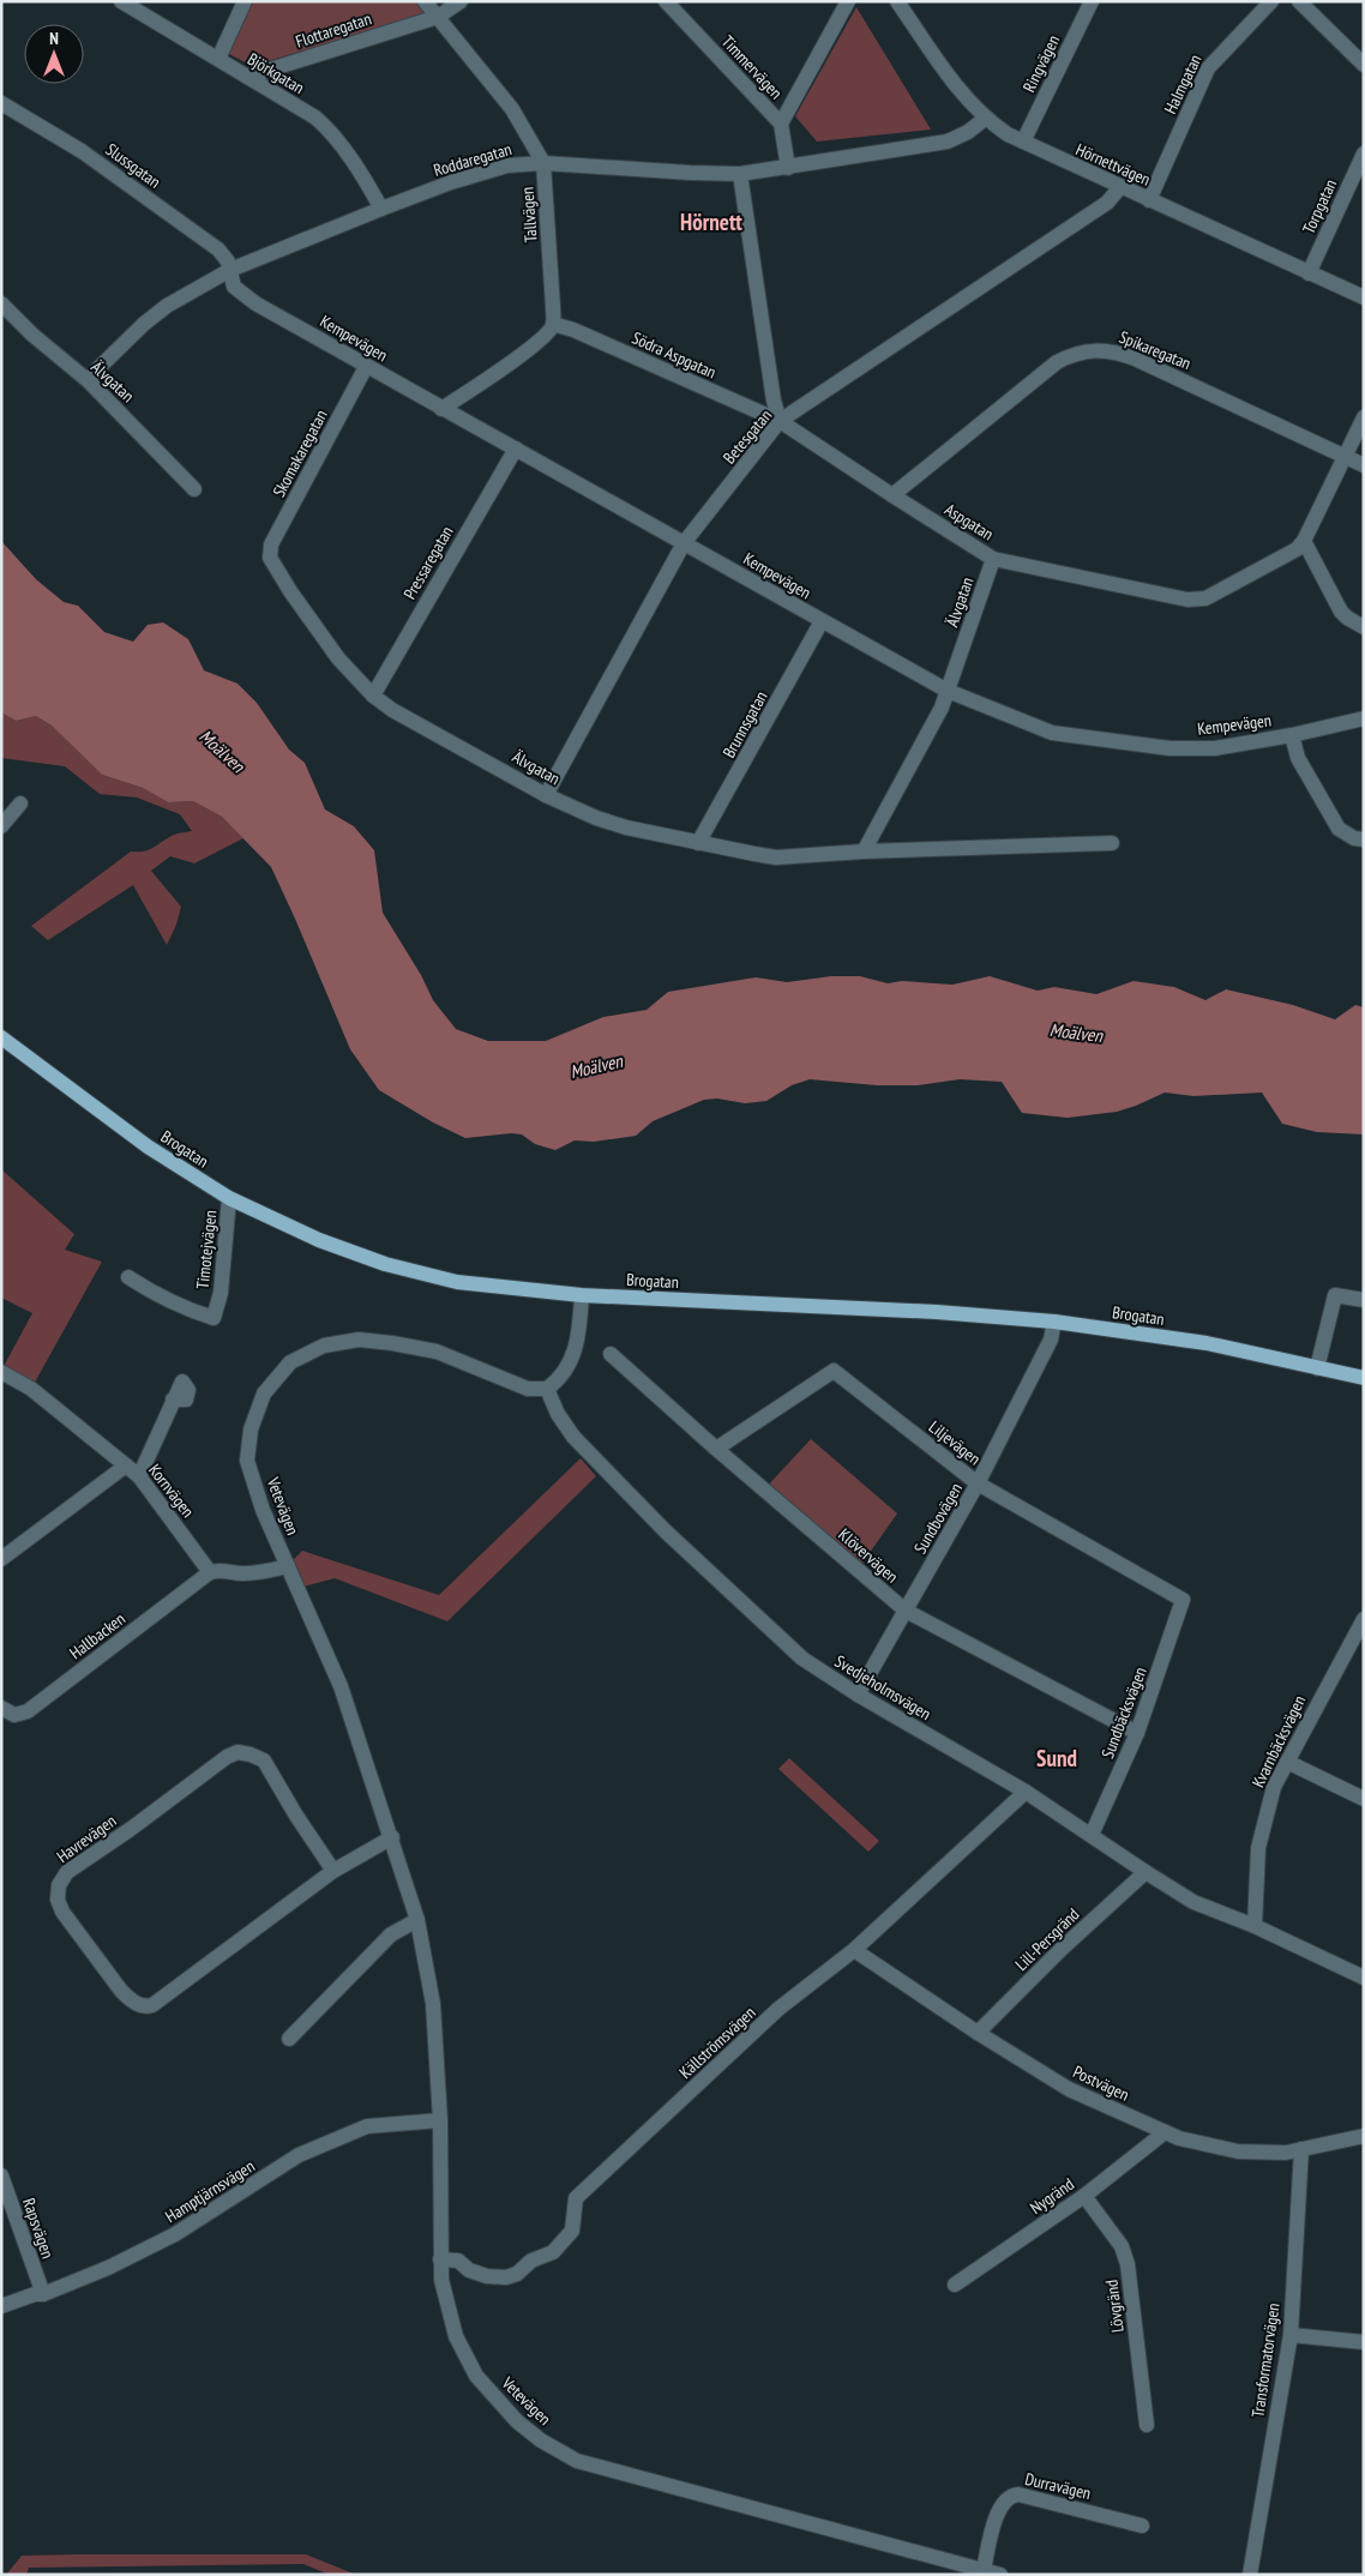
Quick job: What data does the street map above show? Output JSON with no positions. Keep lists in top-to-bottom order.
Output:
{
  "streets": {
    "main road": ["Brogatan"],
    "street": [
      "Flottaregatan",
      "Ringvägen",
      "Timmervägen",
      "Björkgatan",
      "Halmgatan",
      "Roddaregatan",
      "Hörnettvägen",
      "Slussgatan",
      "Torpgatan",
      "Tallvägen",
      "Kempevägen",
      "Spikaregatan",
      "Södra Aspgatan",
      "Älvgatan",
      "Betesgatan",
      "Skomakaregatan",
      "Aspgatan",
      "Pressaregatan",
      "Brunnsgatan",
      "Timotejvägen",
      "Liljevägen",
      "Kornvägen",
      "Vetevägen",
      "Sundbovägen",
      "Klövervägen",
      "Hallbacken",
      "Svedjeholmsvägen",
      "Sundbäcksvägen",
      "Kvarnbäcksvägen",
      "Havrevägen",
      "Lill-Persgränd",
      "Källströmsvägen",
      "Postvägen",
      "Hamptjärnsvägen",
      "Nygränd",
      "Rapsvägen",
      "Lövgränd",
      "Transformatorvägen",
      "Durravägen"
    ]
  },
  "crossings": [
    ["Flottaregatan", "Björkgatan"],
    ["Flottaregatan", "Tallvägen"],
    ["Ringvägen", "Hörnettvägen"],
    ["Timmervägen", "Roddaregatan"],
    ["Björkgatan", "Roddaregatan"],
    ["Halmgatan", "Hörnettvägen"],
    ["Roddaregatan", "Hörnettvägen"],
    ["Roddaregatan", "Slussgatan"],
    ["Roddaregatan", "Tallvägen"],
    ["Roddaregatan", "Kempevägen"],
    ["Roddaregatan", "Älvgatan"],
    ["Hörnettvägen", "Torpgatan"],
    ["Hörnettvägen", "Betesgatan"],
    ["Slussgatan", "Kempevägen"],
    ["Tallvägen", "Södra Aspgatan"],
    ["Kempevägen", "Älvgatan"],
    ["Kempevägen", "Betesgatan"],
    ["Kempevägen", "Skomakaregatan"],
    ["Kempevägen", "Pressaregatan"],
    ["Kempevägen", "Brunnsgatan"],
    ["Spikaregatan", "Aspgatan"],
    ["Södra Aspgatan", "Betesgatan"],
    ["Södra Aspgatan", "Aspgatan"],
    ["Älvgatan", "Betesgatan"],
    ["Älvgatan", "Skomakaregatan"],
    ["Älvgatan", "Aspgatan"],
    ["Älvgatan", "Pressaregatan"],
    ["Älvgatan", "Brunnsgatan"],
    ["Betesgatan", "Aspgatan"],
    ["Brogatan", "Timotejvägen"],
    ["Brogatan", "Sundbovägen"],
    ["Liljevägen", "Sundbovägen"],
    ["Liljevägen", "Klövervägen"],
    ["Liljevägen", "Sundbäcksvägen"],
    ["Kornvägen", "Hallbacken"],
    ["Vetevägen", "Svedjeholmsvägen"],
    ["Vetevägen", "Havrevägen"],
    ["Vetevägen", "Källströmsvägen"],
    ["Vetevägen", "Hamptjärnsvägen"],
    ["Vetevägen", "Durravägen"],
    ["Sundbovägen", "Klövervägen"],
    ["Sundbovägen", "Svedjeholmsvägen"],
    ["Klövervägen", "Sundbäcksvägen"],
    ["Svedjeholmsvägen", "Sundbäcksvägen"],
    ["Svedjeholmsvägen", "Kvarnbäcksvägen"],
    ["Svedjeholmsvägen", "Lill-Persgränd"],
    ["Svedjeholmsvägen", "Källströmsvägen"],
    ["Lill-Persgränd", "Postvägen"],
    ["Källströmsvägen", "Postvägen"],
    ["Postvägen", "Nygränd"],
    ["Postvägen", "Transformatorvägen"],
    ["Hamptjärnsvägen", "Rapsvägen"],
    ["Nygränd", "Lövgränd"]
  ],
  "districts": ["Hörnett", "Sund"],
  "water": ["Moälven"],
  "north": "top"
}
